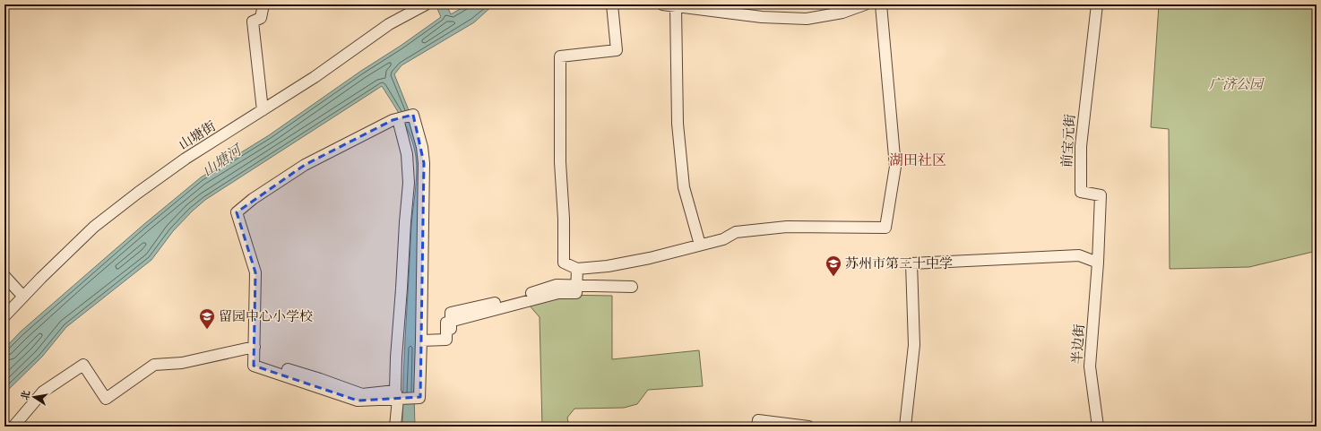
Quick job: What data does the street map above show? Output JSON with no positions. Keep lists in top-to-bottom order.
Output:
{
  "streets": {
    "street": ["山塘街", "前宝元街", "半边街"]
  },
  "crossings": [
    ["前宝元街", "半边街"]
  ],
  "districts": ["湖田社区"],
  "water": ["山塘河"],
  "parks": ["广济公园"],
  "places": {
    "school or university": ["苏州市第三十中学", "留园中心小学校"]
  },
  "north": "left"
}
